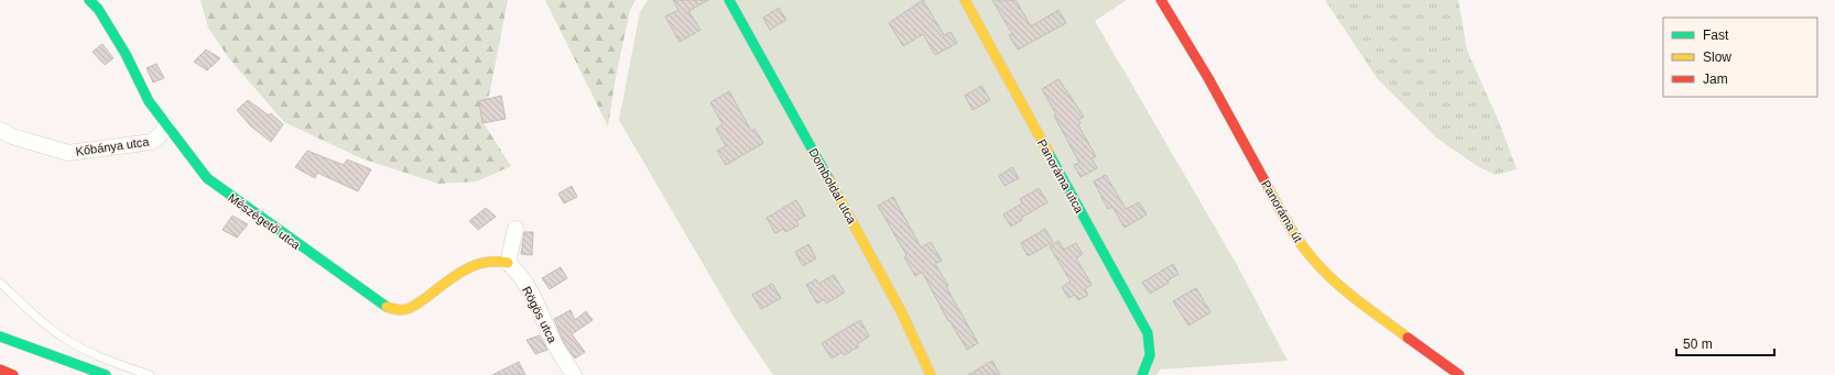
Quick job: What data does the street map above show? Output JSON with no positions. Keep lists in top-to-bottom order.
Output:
{
  "streets": {
    "main road": [
      "Panoráma utca",
      "Domboldal utca",
      "Panoráma út",
      "Mészégető utca"
    ],
    "street": ["Kőbánya utca", "Rögös utca"]
  },
  "crossings": [
    ["Kőbánya utca", "Mészégető utca"],
    ["Mészégető utca", "Rögös utca"]
  ],
  "legend": ["Fast", "Slow", "Jam"],
  "scale_bar": "50 m"
}
